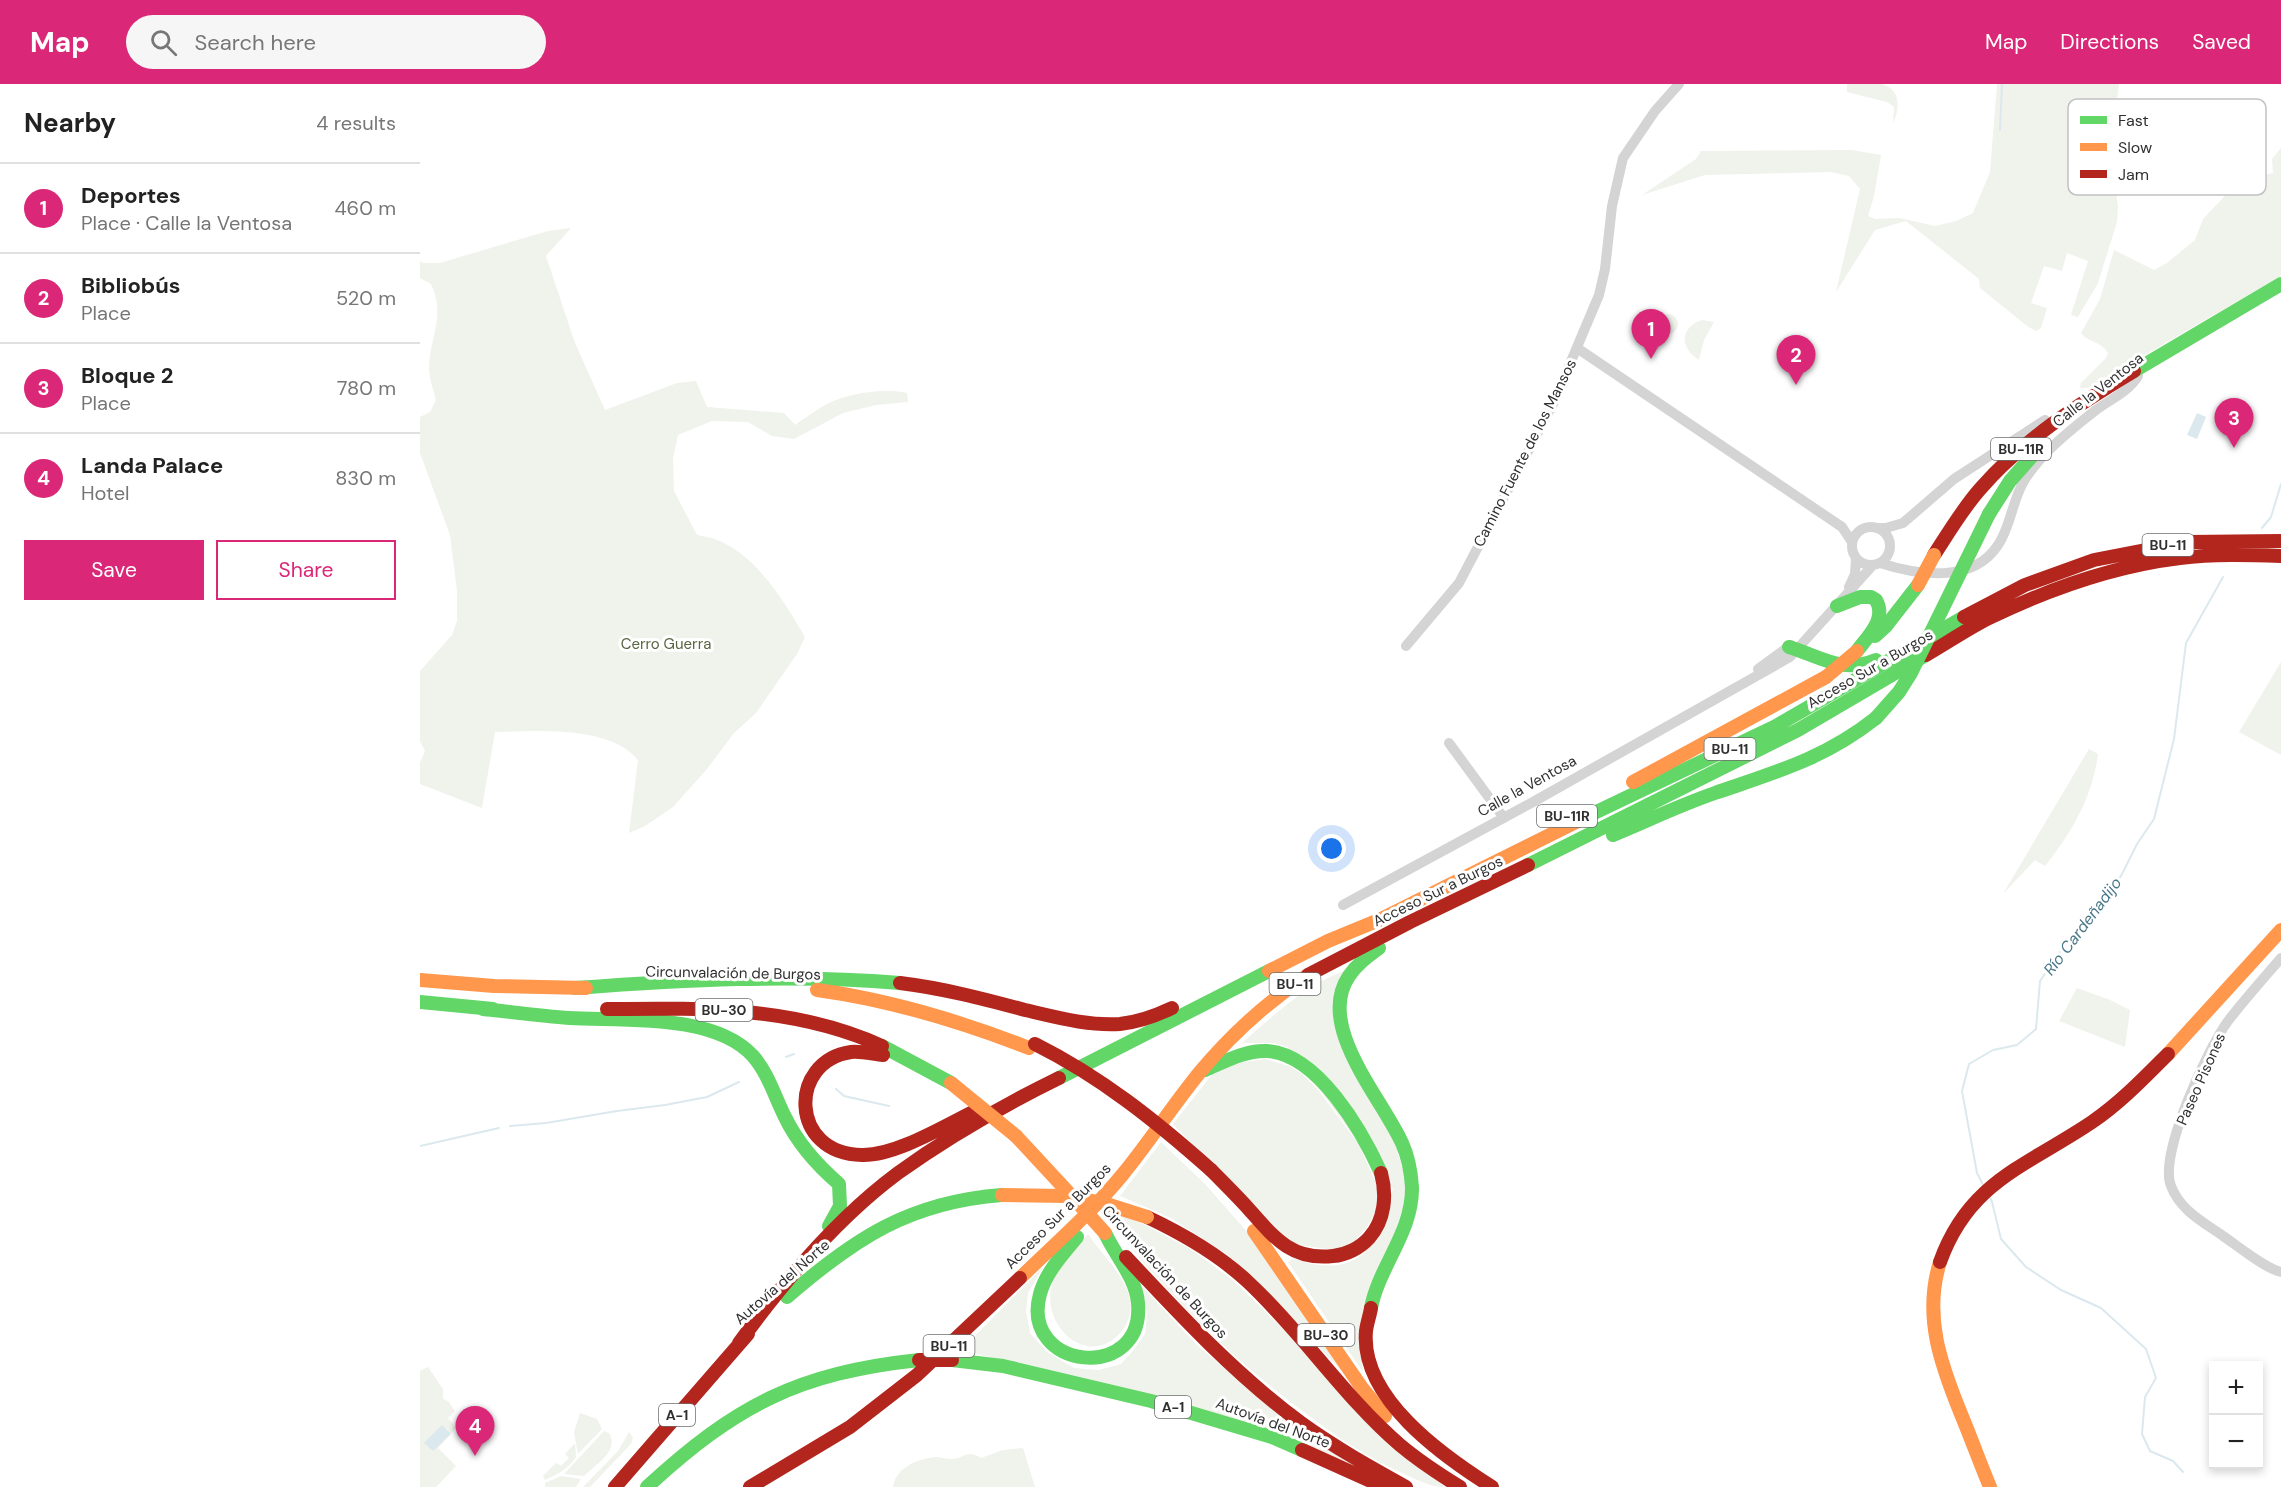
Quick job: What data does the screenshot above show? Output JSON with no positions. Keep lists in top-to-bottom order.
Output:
{
  "streets": {
    "main road": [
      "Calle la Ventosa",
      "BU-11R",
      "BU-11",
      "Acceso Sur a Burgos",
      "Circunvalación de Burgos",
      "BU-30",
      "Autovía del Norte",
      "A-1"
    ],
    "street": ["Camino Fuente de los Mansos", "Paseo Pisones"]
  },
  "crossings": [
    ["Calle la Ventosa", "BU-11R"],
    ["BU-11R", "Acceso Sur a Burgos"],
    ["Acceso Sur a Burgos", "Autovía del Norte"],
    ["Circunvalación de Burgos", "Autovía del Norte"]
  ],
  "water": ["Río Cardeñadijo"],
  "parks": ["Cerro Guerra"],
  "legend": ["Fast", "Slow", "Jam"],
  "page": {
    "header": "Map",
    "search": "Search here",
    "nav": ["Map", "Directions", "Saved"],
    "heading": ["Nearby", "4 results"],
    "list": [
      {
        "mark": "1",
        "name": "Deportes",
        "note": "Place · Calle la Ventosa",
        "value": "460 m"
      },
      {
        "mark": "2",
        "name": "Bibliobús",
        "note": "Place",
        "value": "520 m"
      },
      {
        "mark": "3",
        "name": "Bloque 2",
        "note": "Place",
        "value": "780 m"
      },
      {
        "mark": "4",
        "name": "Landa Palace",
        "note": "Hotel",
        "value": "830 m"
      }
    ],
    "pins": [
      "1",
      "2",
      "3",
      "4"
    ],
    "buttons": ["Save", "Share"],
    "map_buttons": ["+", "−"]
  }
}
